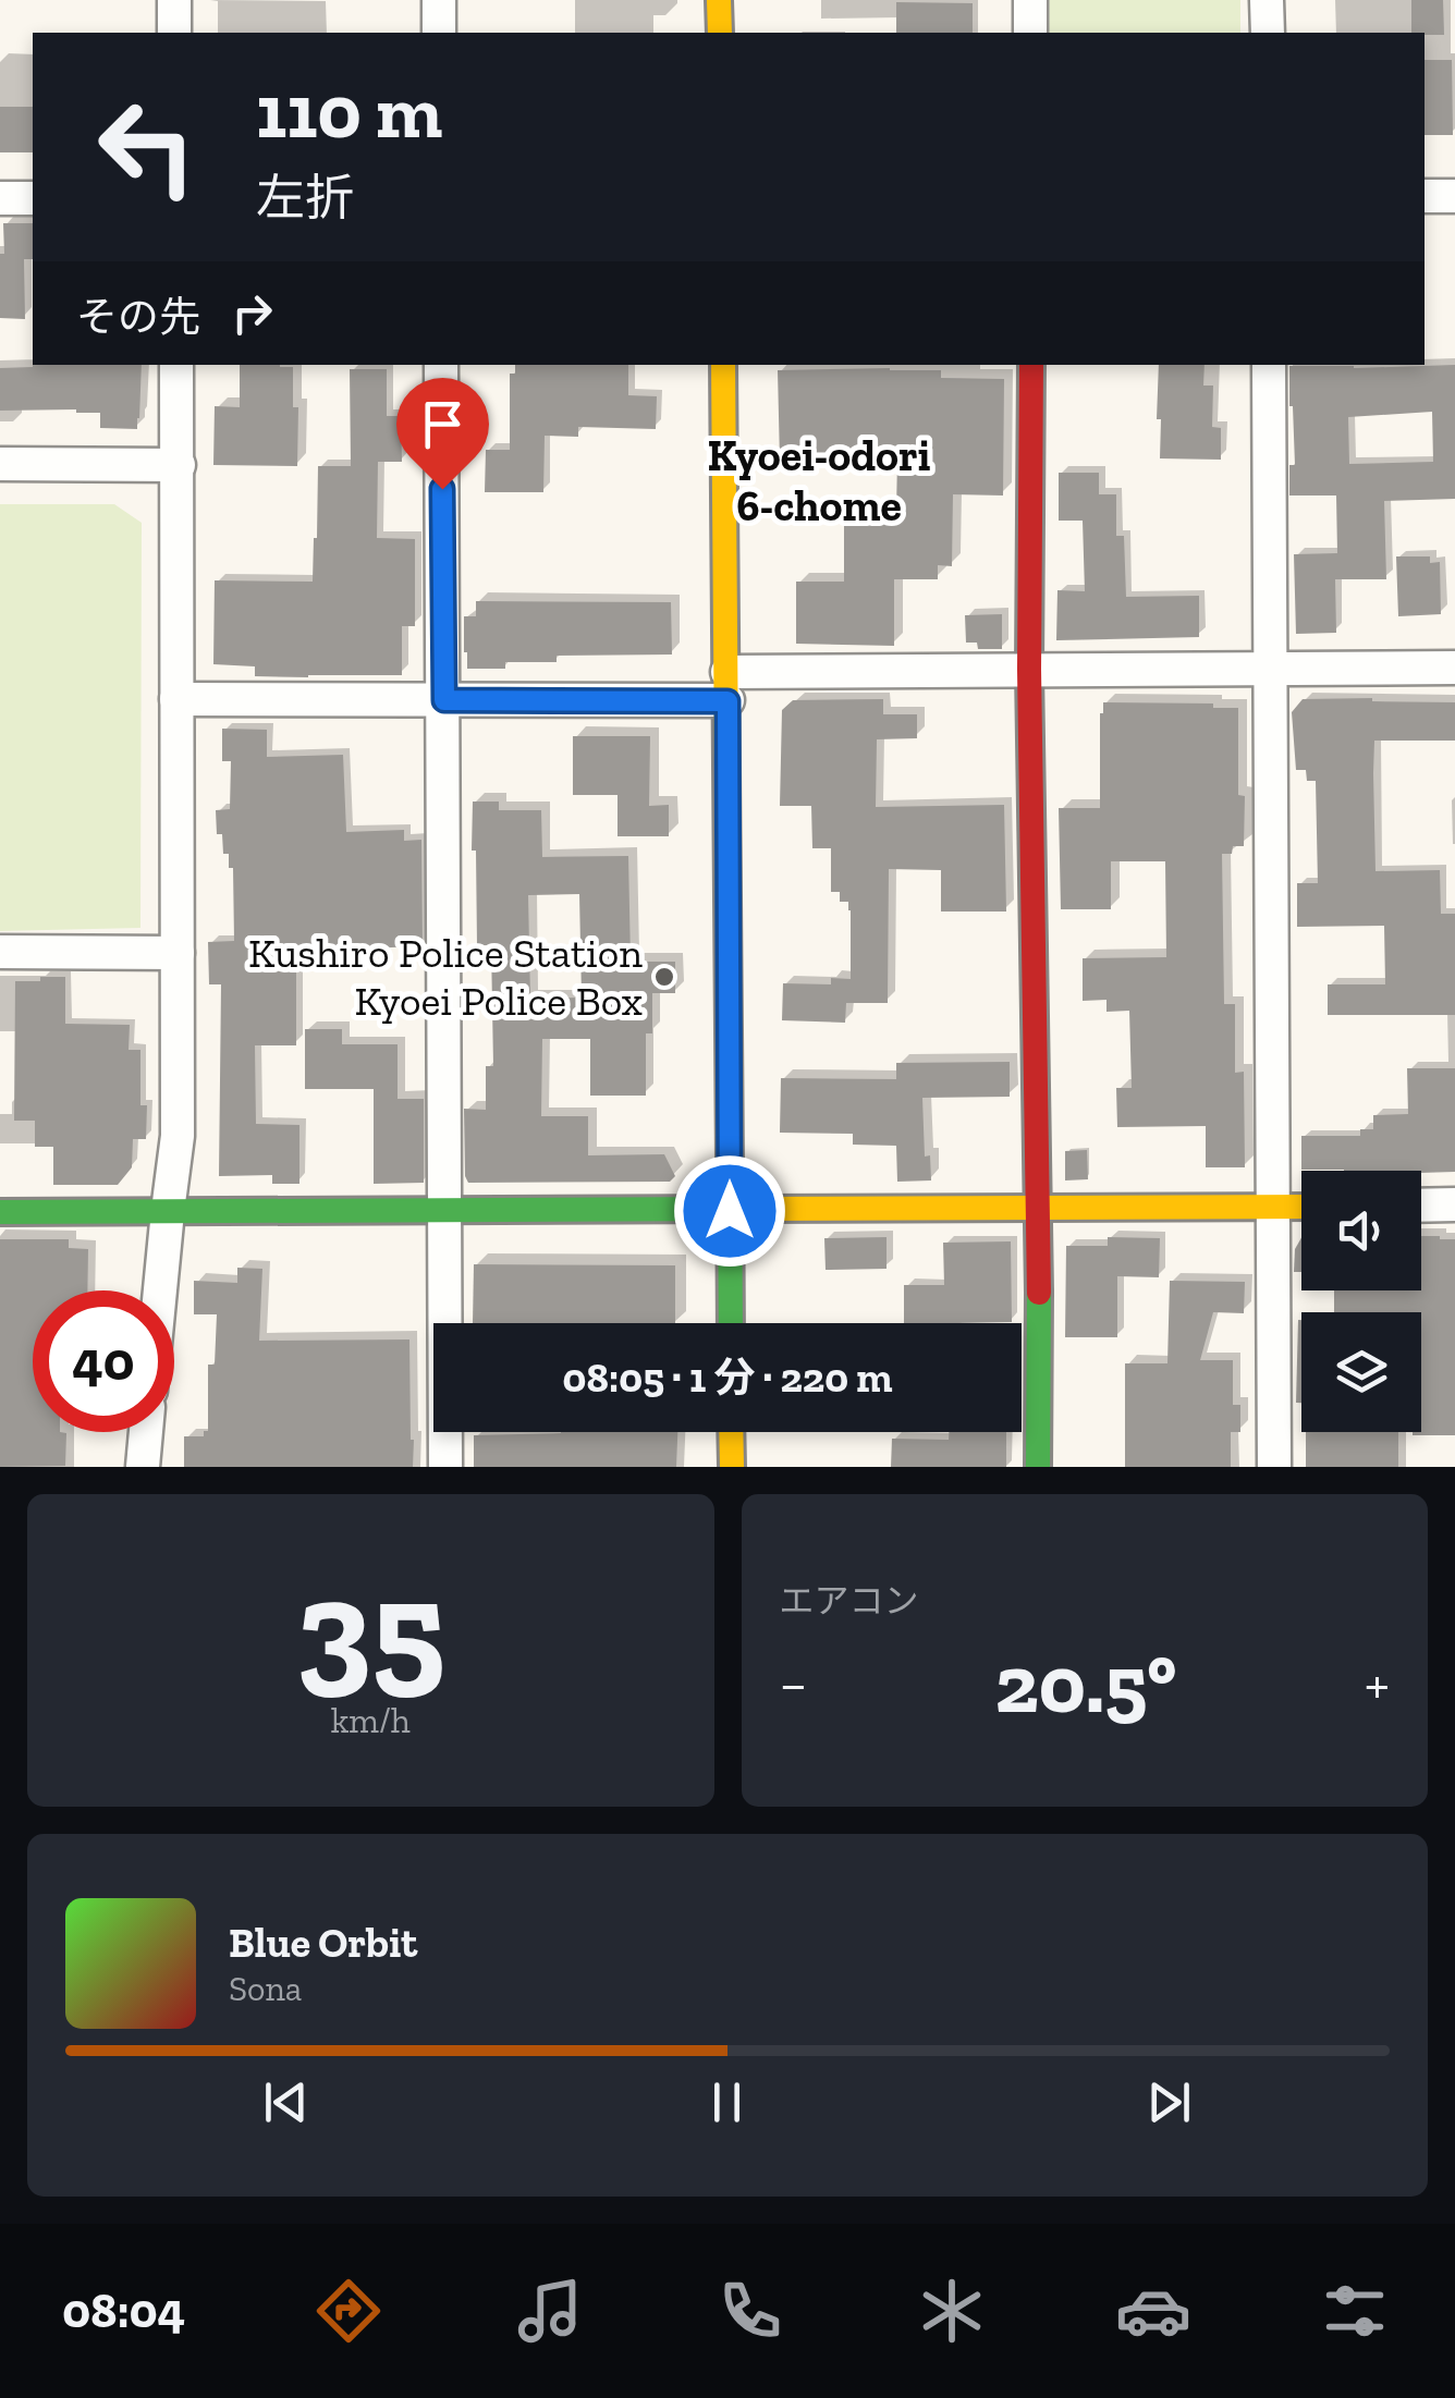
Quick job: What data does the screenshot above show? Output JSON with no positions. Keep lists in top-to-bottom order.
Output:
{
  "districts": ["Kyoei-odori 6-chome"],
  "places": ["Kushiro Police Station Kyoei Police Box"],
  "page": {
    "turn": ["110 m", "左折"],
    "then": "その先",
    "limit": "40",
    "trip": "08:05 · 1 分 · 220 m",
    "tile": [
      ["35", "km/h"],
      "エアコン"
    ],
    "heat": ["−", "20.5°", "+"],
    "song": ["Blue Orbit", "Sona"],
    "tabs": "08:04"
  }
}
